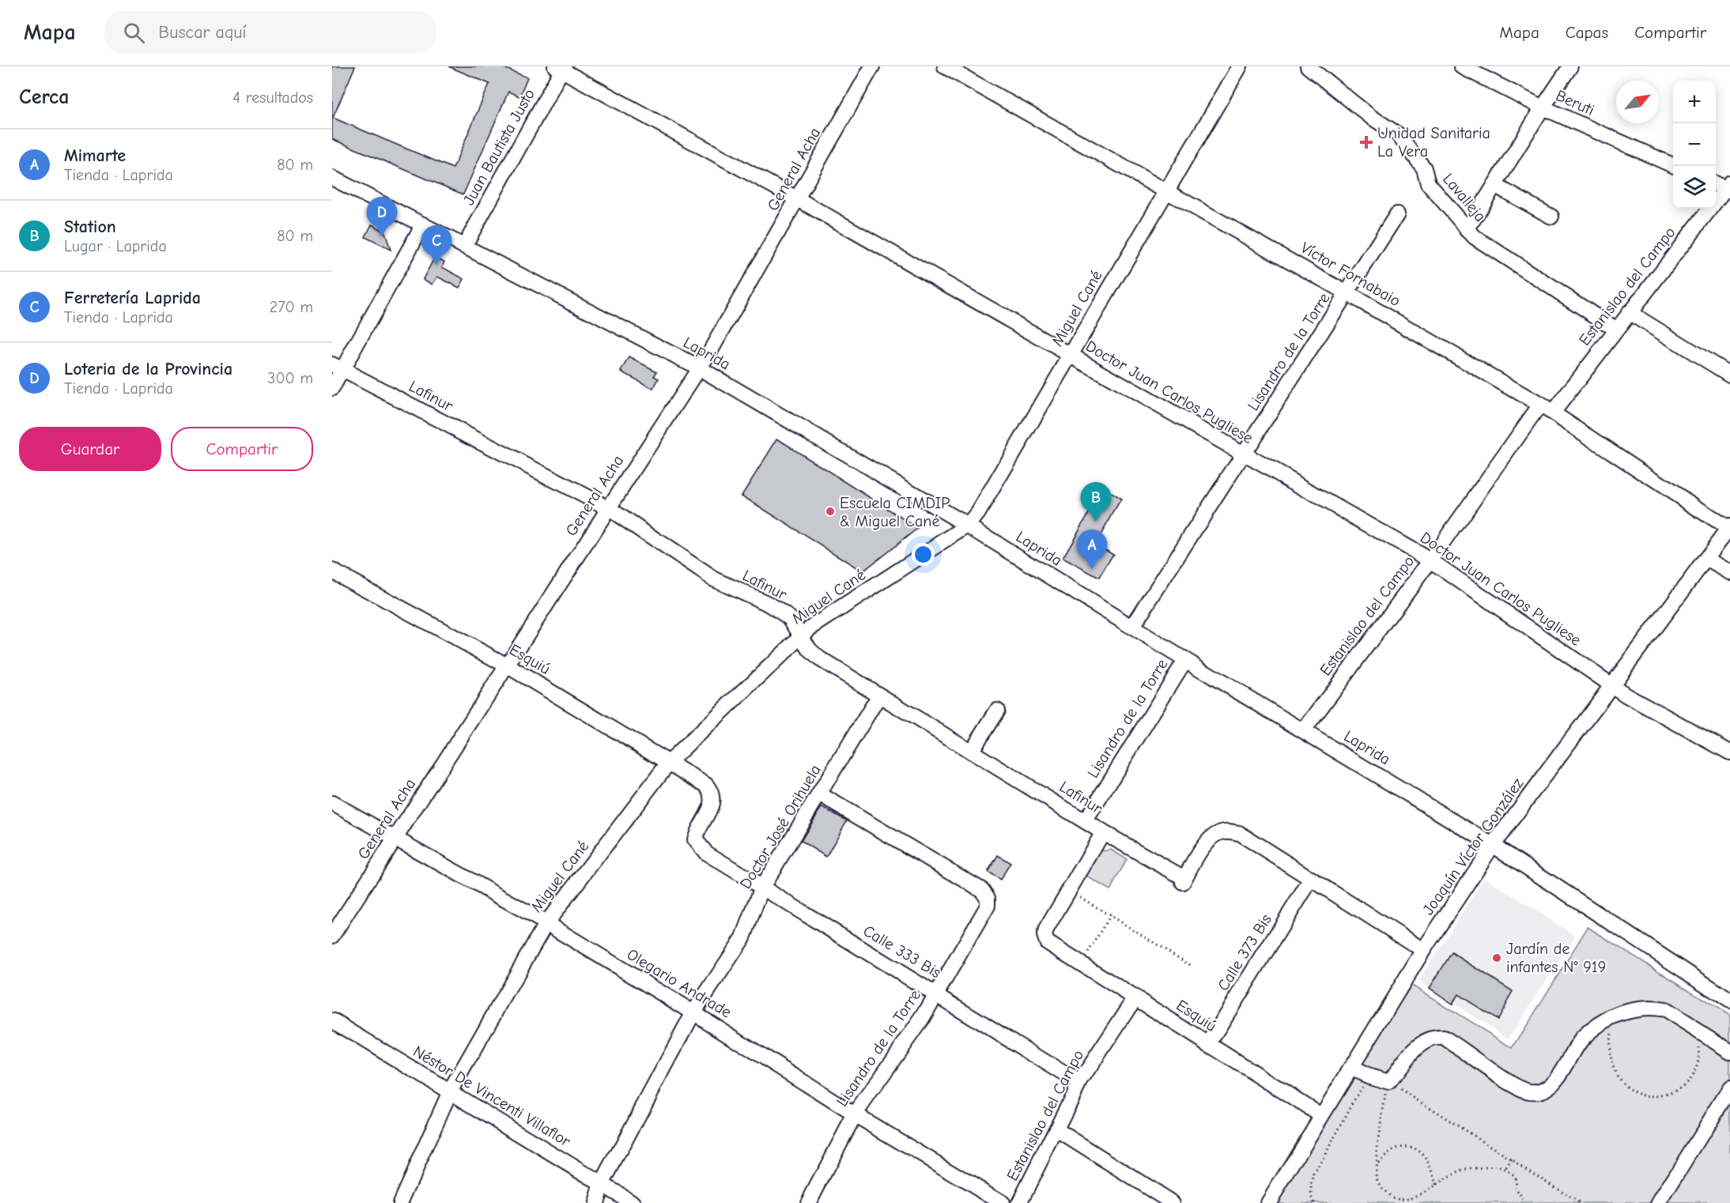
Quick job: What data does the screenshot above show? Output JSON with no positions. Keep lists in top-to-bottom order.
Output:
{
  "streets": {
    "street": [
      "Beruti",
      "Juan Bautista Justo",
      "General Acha",
      "Lavalleja",
      "Víctor Fornabaio",
      "Estanislao del Campo",
      "Miguel Cané",
      "Lisandro de la Torre",
      "Laprida",
      "Doctor Juan Carlos Pugliese",
      "Lafinur",
      "Esquiú",
      "Doctor José Orihuela",
      "Joaquín Víctor González",
      "Calle 333 Bis",
      "Calle 373 Bis",
      "Olegario Andrade",
      "Néstor De Vincenti Villaflor"
    ]
  },
  "crossings": [
    ["Juan Bautista Justo", "Laprida"],
    ["Juan Bautista Justo", "Doctor Juan Carlos Pugliese"],
    ["General Acha", "Laprida"],
    ["General Acha", "Doctor Juan Carlos Pugliese"],
    ["General Acha", "Lafinur"],
    ["General Acha", "Esquiú"],
    ["General Acha", "Olegario Andrade"],
    ["Lavalleja", "Estanislao del Campo"],
    ["Víctor Fornabaio", "Estanislao del Campo"],
    ["Víctor Fornabaio", "Miguel Cané"],
    ["Víctor Fornabaio", "Lisandro de la Torre"],
    ["Víctor Fornabaio", "Joaquín Víctor González"],
    ["Estanislao del Campo", "Laprida"],
    ["Estanislao del Campo", "Doctor Juan Carlos Pugliese"],
    ["Estanislao del Campo", "Esquiú"],
    ["Estanislao del Campo", "Calle 333 Bis"],
    ["Miguel Cané", "Laprida"],
    ["Miguel Cané", "Doctor Juan Carlos Pugliese"],
    ["Miguel Cané", "Lafinur"],
    ["Miguel Cané", "Esquiú"],
    ["Miguel Cané", "Olegario Andrade"],
    ["Miguel Cané", "Néstor De Vincenti Villaflor"],
    ["Lisandro de la Torre", "Laprida"],
    ["Lisandro de la Torre", "Doctor Juan Carlos Pugliese"],
    ["Lisandro de la Torre", "Lafinur"],
    ["Lisandro de la Torre", "Doctor José Orihuela"],
    ["Lisandro de la Torre", "Calle 333 Bis"],
    ["Lisandro de la Torre", "Olegario Andrade"],
    ["Laprida", "Joaquín Víctor González"],
    ["Doctor Juan Carlos Pugliese", "Joaquín Víctor González"],
    ["Lafinur", "Doctor José Orihuela"],
    ["Lafinur", "Calle 373 Bis"],
    ["Esquiú", "Joaquín Víctor González"],
    ["Esquiú", "Calle 333 Bis"],
    ["Esquiú", "Calle 373 Bis"],
    ["Doctor José Orihuela", "Calle 333 Bis"],
    ["Doctor José Orihuela", "Olegario Andrade"],
    ["Doctor José Orihuela", "Néstor De Vincenti Villaflor"]
  ],
  "places": {
    "health": ["Unidad Sanitaria La Vera"],
    "other": ["Escuela CIMDIP & Miguel Cané", "Jardín de infantes N° 919"]
  },
  "north": "top right",
  "page": {
    "header": "Mapa",
    "search": "Buscar aquí",
    "nav": ["Mapa", "Capas", "Compartir"],
    "heading": ["Cerca", "4 resultados"],
    "map_buttons": ["+", "−"],
    "list": [
      {
        "mark": "A",
        "name": "Mimarte",
        "note": "Tienda · Laprida",
        "value": "80 m"
      },
      {
        "mark": "B",
        "name": "Station",
        "note": "Lugar · Laprida",
        "value": "80 m"
      },
      {
        "mark": "C",
        "name": "Ferretería Laprida",
        "note": "Tienda · Laprida",
        "value": "270 m"
      },
      {
        "mark": "D",
        "name": "Loteria de la Provincia",
        "note": "Tienda · Laprida",
        "value": "300 m"
      }
    ],
    "pins": [
      "D",
      "C",
      "B",
      "A"
    ],
    "buttons": ["Guardar", "Compartir"]
  }
}
